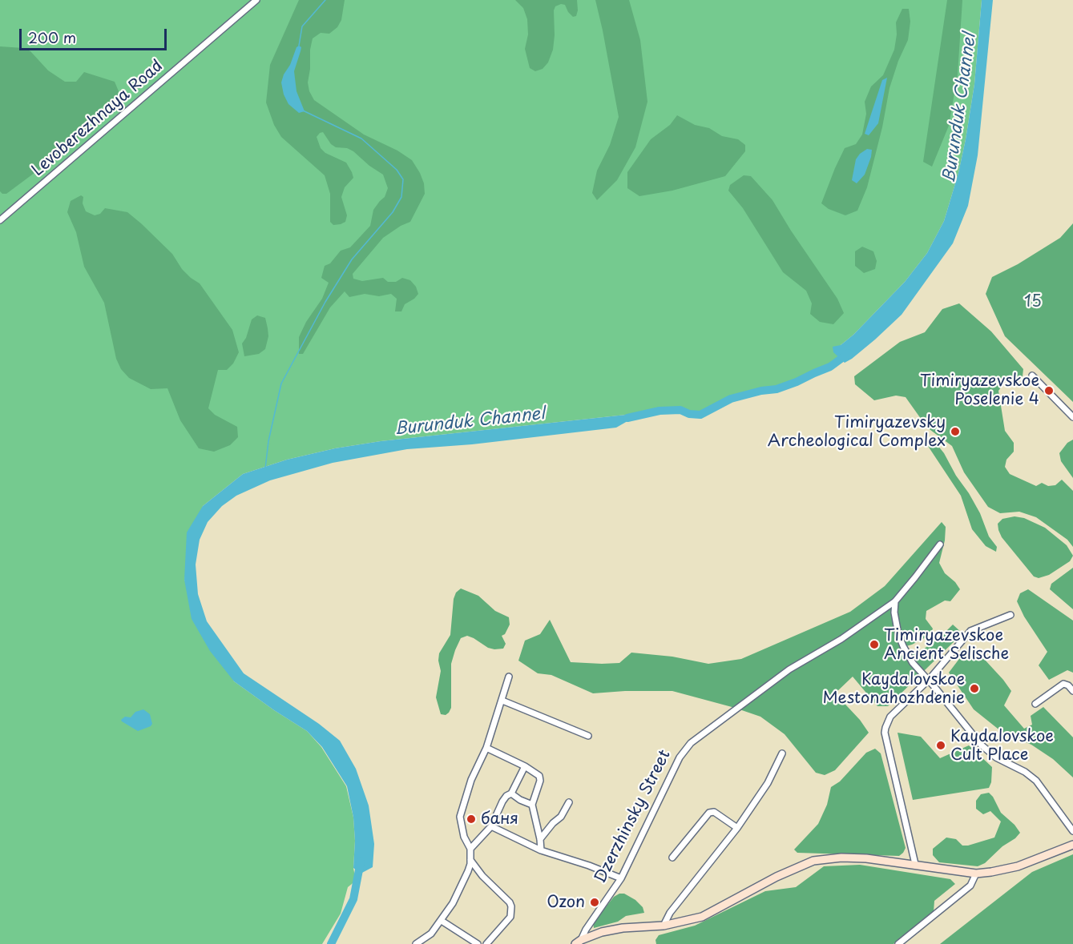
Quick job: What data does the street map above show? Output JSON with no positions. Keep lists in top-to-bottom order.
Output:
{
  "streets": {
    "street": ["Levoberezhnaya Road", "Dzerzhinsky Street"]
  },
  "water": ["Burunduk Channel"],
  "parks": ["15"],
  "places": [
    "Timiryazevskoe Poselenie 4",
    "Timiryazevsky Archeological Complex",
    "Timiryazevskoe Ancient Selische",
    "Kaydalovskoe Mestonahozhdenie",
    "Kaydalovskoe Cult Place",
    "баня",
    "Ozon"
  ],
  "scale_bar": "200 m"
}
